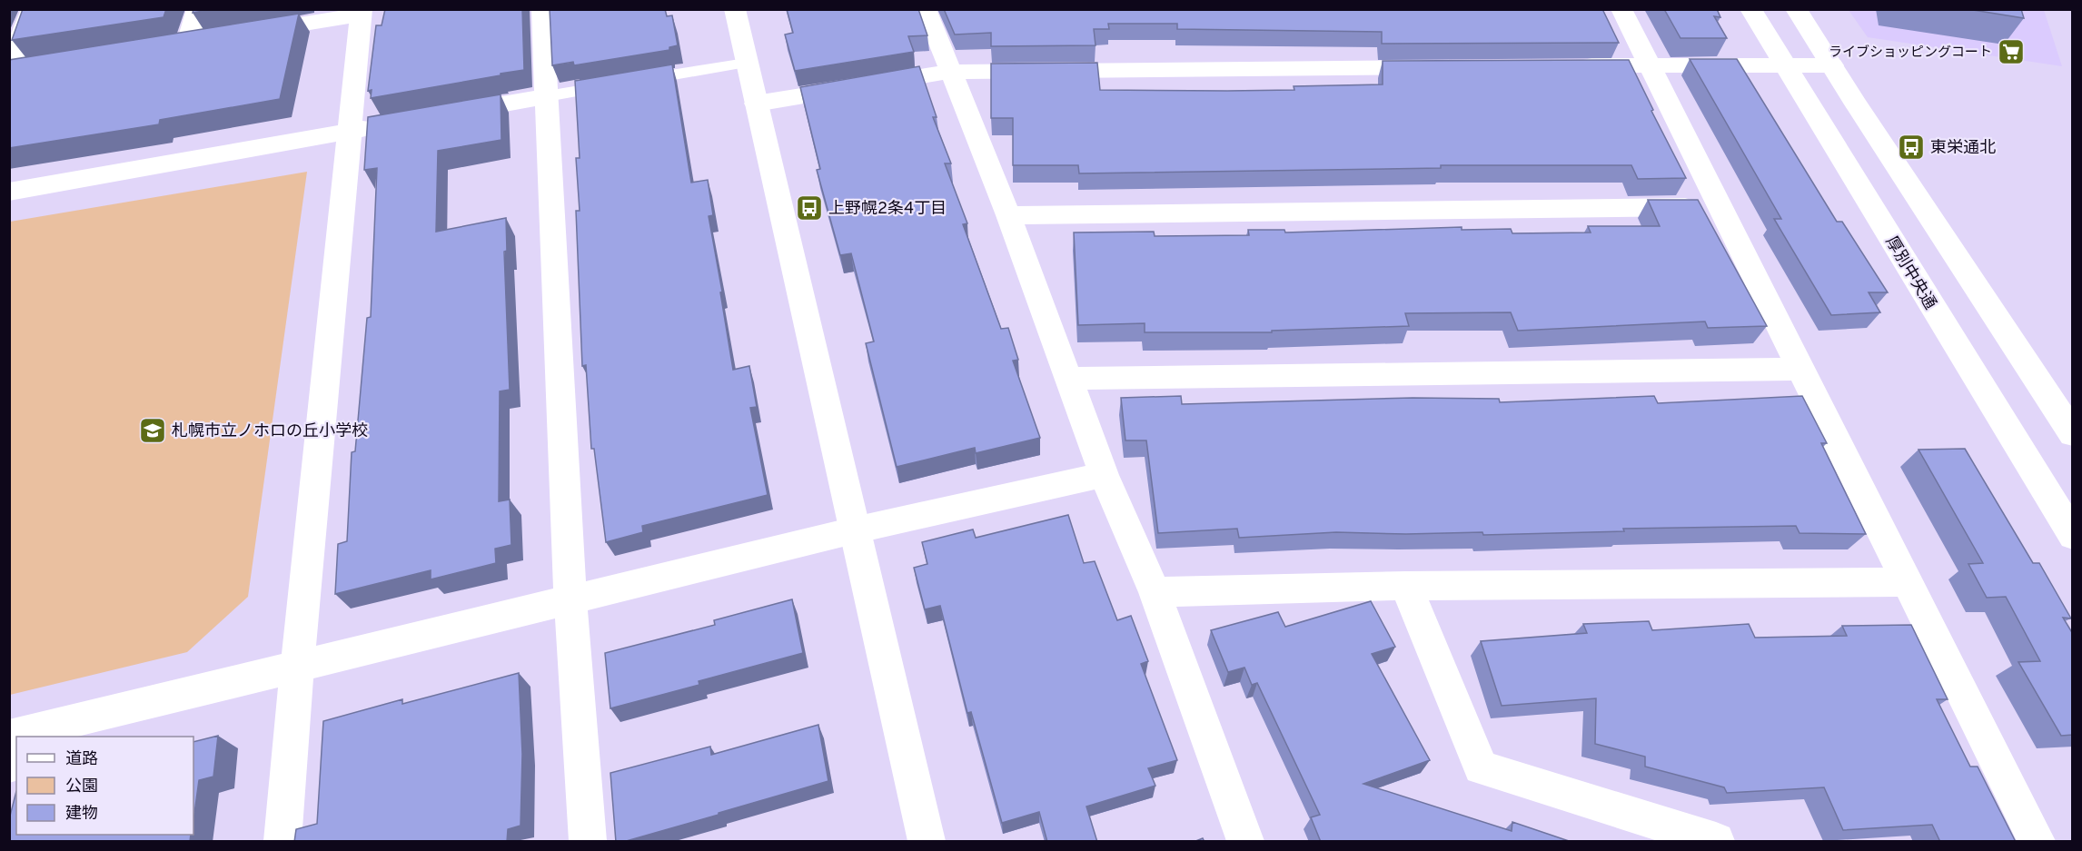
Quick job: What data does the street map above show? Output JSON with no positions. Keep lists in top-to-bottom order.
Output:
{
  "streets": {
    "street": ["厚別中央通"]
  },
  "places": {
    "supermarket": ["ライブショッピングコート"],
    "bus stop": ["東栄通北", "上野幌2条4丁目"],
    "school or university": ["札幌市立ノホロの丘小学校"]
  },
  "legend": ["道路", "公園", "建物"]
}
